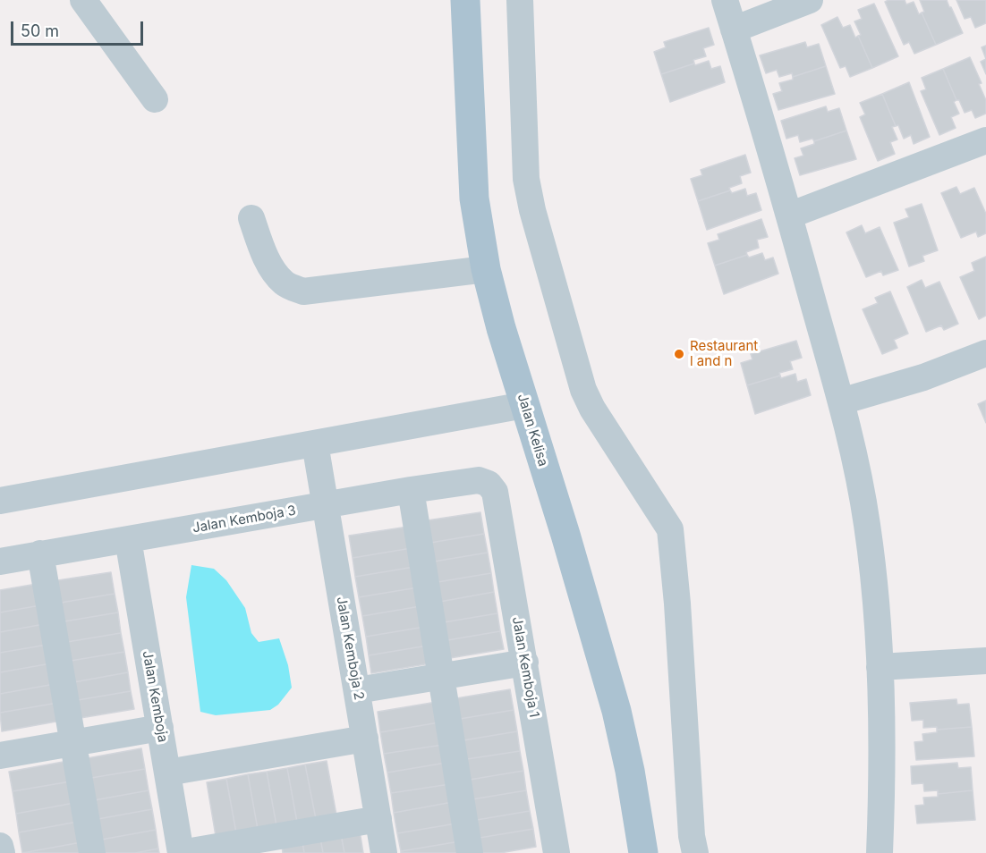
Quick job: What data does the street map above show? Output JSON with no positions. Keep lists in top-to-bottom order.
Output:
{
  "streets": {
    "main road": ["Jalan Kelisa"],
    "street": [
      "Jalan Kemboja 3",
      "Jalan Kemboja 2",
      "Jalan Kemboja 1",
      "Jalan Kemboja"
    ]
  },
  "crossings": [
    ["Jalan Kemboja 3", "Jalan Kemboja 2"],
    ["Jalan Kemboja 3", "Jalan Kemboja 1"],
    ["Jalan Kemboja 3", "Jalan Kemboja"]
  ],
  "places": ["Restaurant l and n"],
  "scale_bar": "50 m"
}
